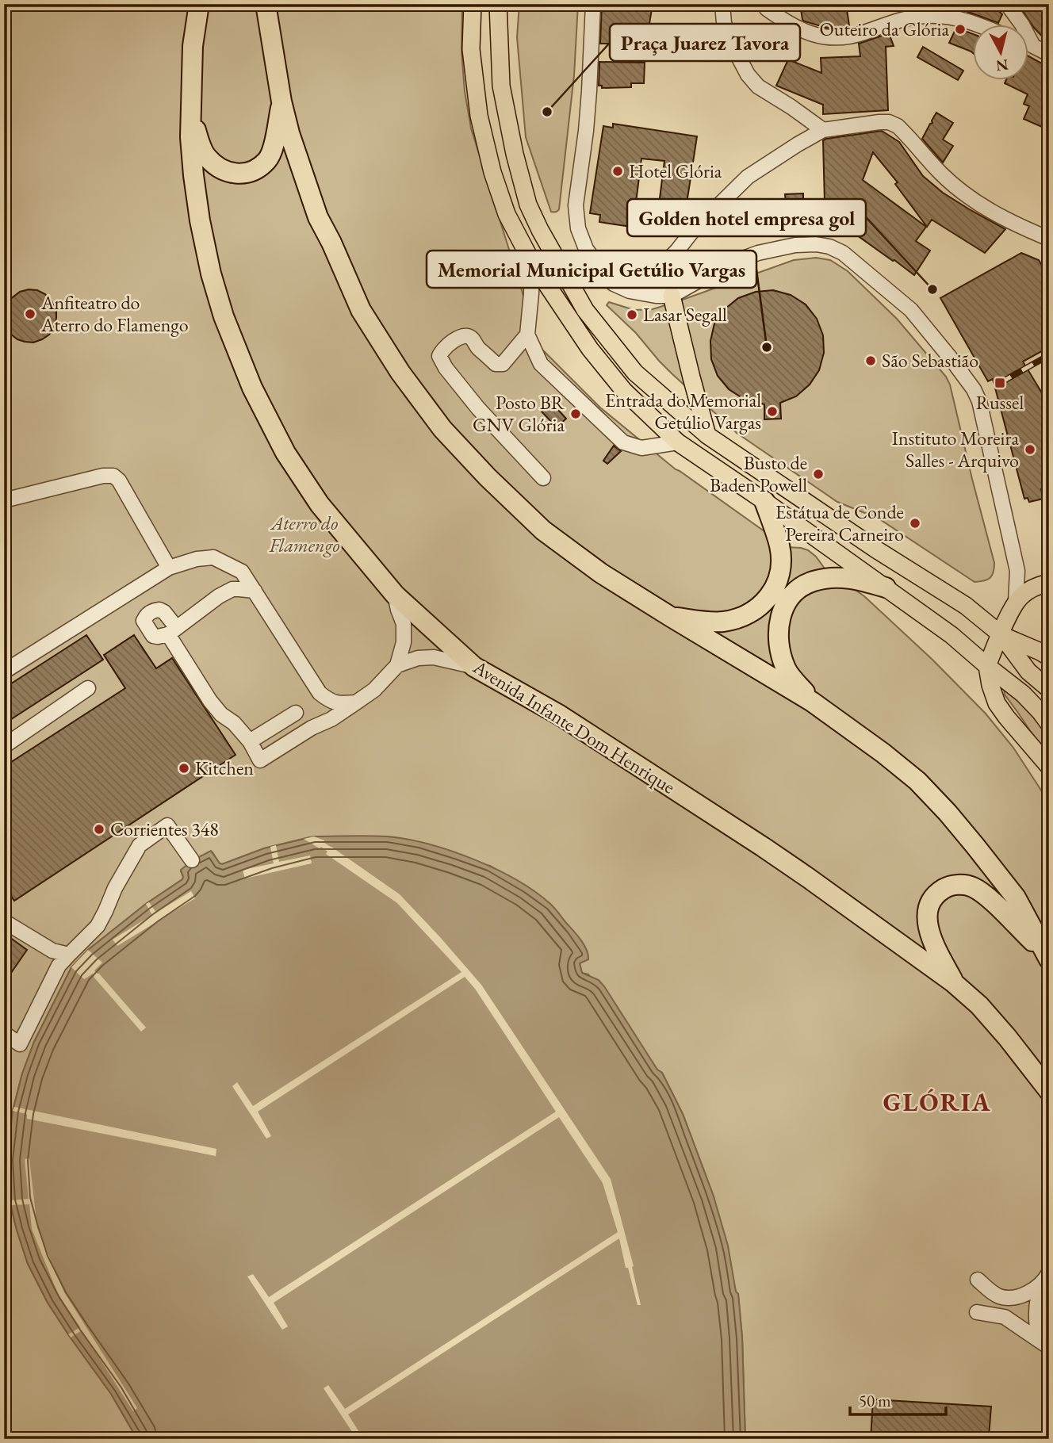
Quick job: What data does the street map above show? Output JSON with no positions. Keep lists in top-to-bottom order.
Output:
{
  "streets": {
    "highway": ["Avenida Infante Dom Henrique"]
  },
  "districts": ["GLÓRIA"],
  "parks": ["Aterro do Flamengo"],
  "places": {
    "other": [
      "Outeiro da Glória",
      "Praça Juarez Tavora",
      "Hotel Glória",
      "Golden hotel empresa gol",
      "Anfiteatro do Aterro do Flamengo",
      "Lasar Segall",
      "Memorial Municipal Getúlio Vargas",
      "São Sebastião",
      "Entrada do Memorial Getúlio Vargas",
      "Posto BR GNV Glória",
      "Instituto Moreira Salles - Arquivo",
      "Busto de Baden Powell",
      "Estátua de Conde Pereira Carneiro",
      "Kitchen",
      "Corrientes 348"
    ],
    "transit": ["Russel"]
  },
  "scale_bar": "50 m",
  "north": "bottom"
}
